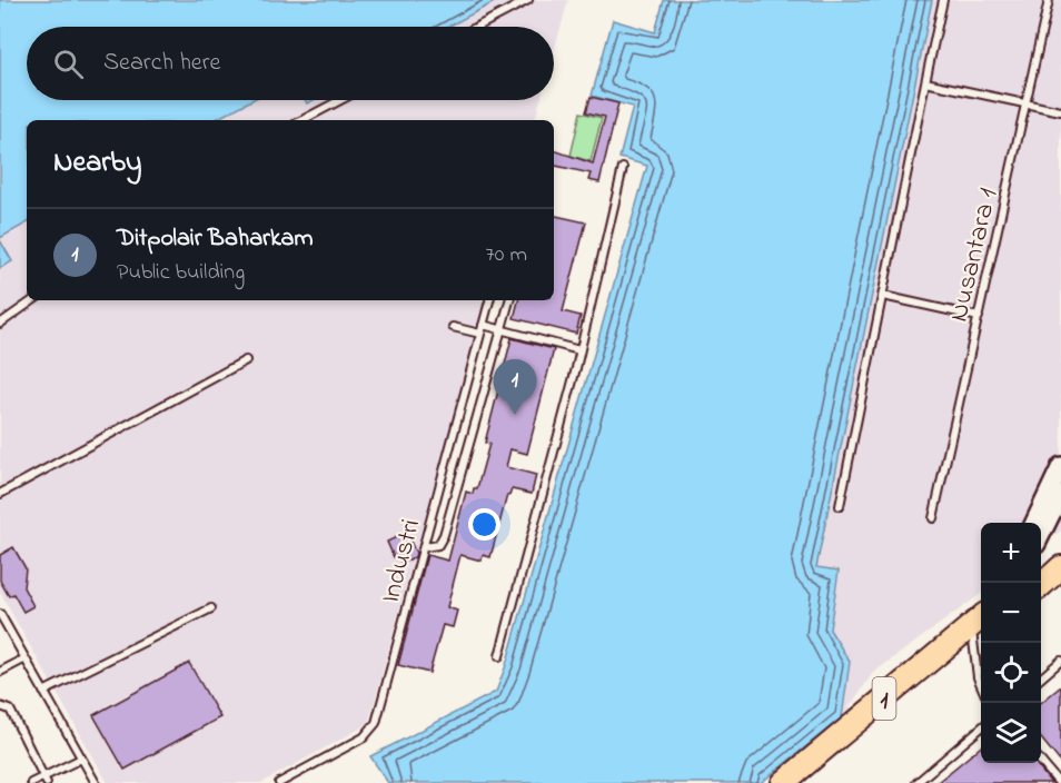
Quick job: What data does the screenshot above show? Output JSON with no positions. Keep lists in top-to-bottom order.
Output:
{
  "streets": {
    "highway": ["1"],
    "lane": ["Nusantara 1", "Industri"]
  },
  "page": {
    "search": "Search here",
    "heading": "Nearby",
    "list": [
      {
        "mark": "1",
        "name": "Ditpolair Baharkam",
        "note": "Public building",
        "value": "70 m"
      }
    ],
    "pins": "1",
    "map_buttons": ["+", "−"]
  }
}
